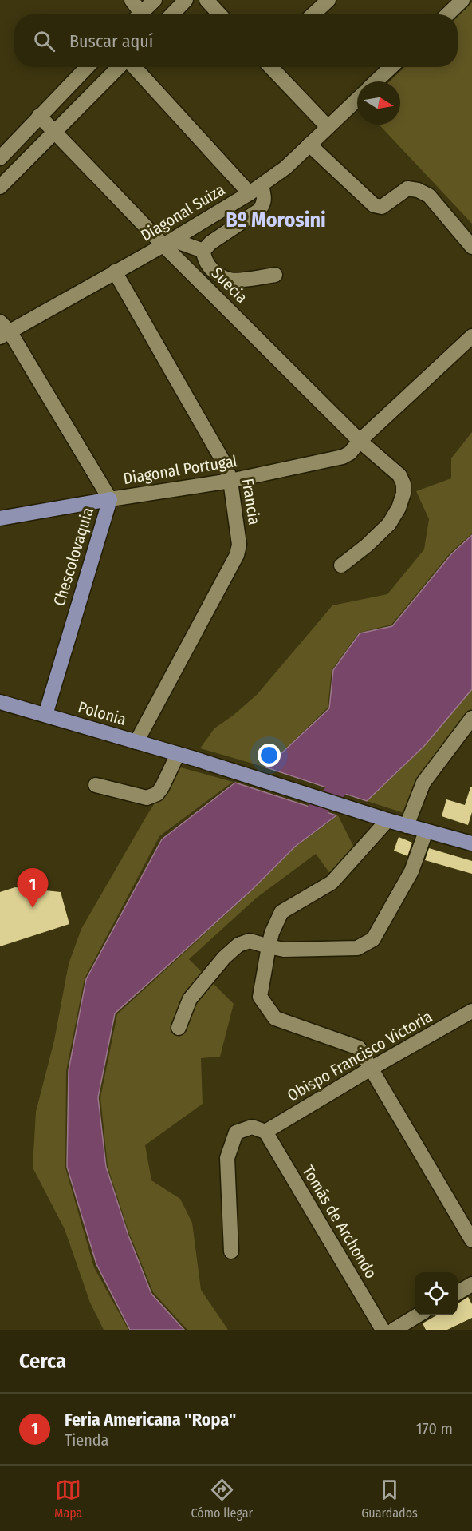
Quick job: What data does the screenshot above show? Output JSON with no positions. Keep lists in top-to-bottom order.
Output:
{
  "streets": {
    "main road": ["Diagonal Portugal", "Chescolovaquia", "Polonia"],
    "street": [
      "Diagonal Suiza",
      "Suecia",
      "Francia",
      "Obispo Francisco Victoria",
      "Tomás de Archondo"
    ]
  },
  "crossings": [
    ["Diagonal Suiza", "Suecia"],
    ["Diagonal Suiza", "Francia"],
    ["Diagonal Suiza", "Chescolovaquia"],
    ["Suecia", "Diagonal Portugal"],
    ["Diagonal Portugal", "Francia"],
    ["Diagonal Portugal", "Chescolovaquia"],
    ["Francia", "Polonia"],
    ["Chescolovaquia", "Polonia"],
    ["Obispo Francisco Victoria", "Tomás de Archondo"]
  ],
  "districts": ["Bº Morosini"],
  "north": "right",
  "page": {
    "search": "Buscar aquí",
    "pins": "1",
    "heading": "Cerca",
    "list": [
      {
        "mark": "1",
        "name": "Feria Americana \"Ropa\"",
        "note": "Tienda",
        "value": "170 m"
      }
    ],
    "nav": ["Mapa", "Cómo llegar", "Guardados"]
  }
}
